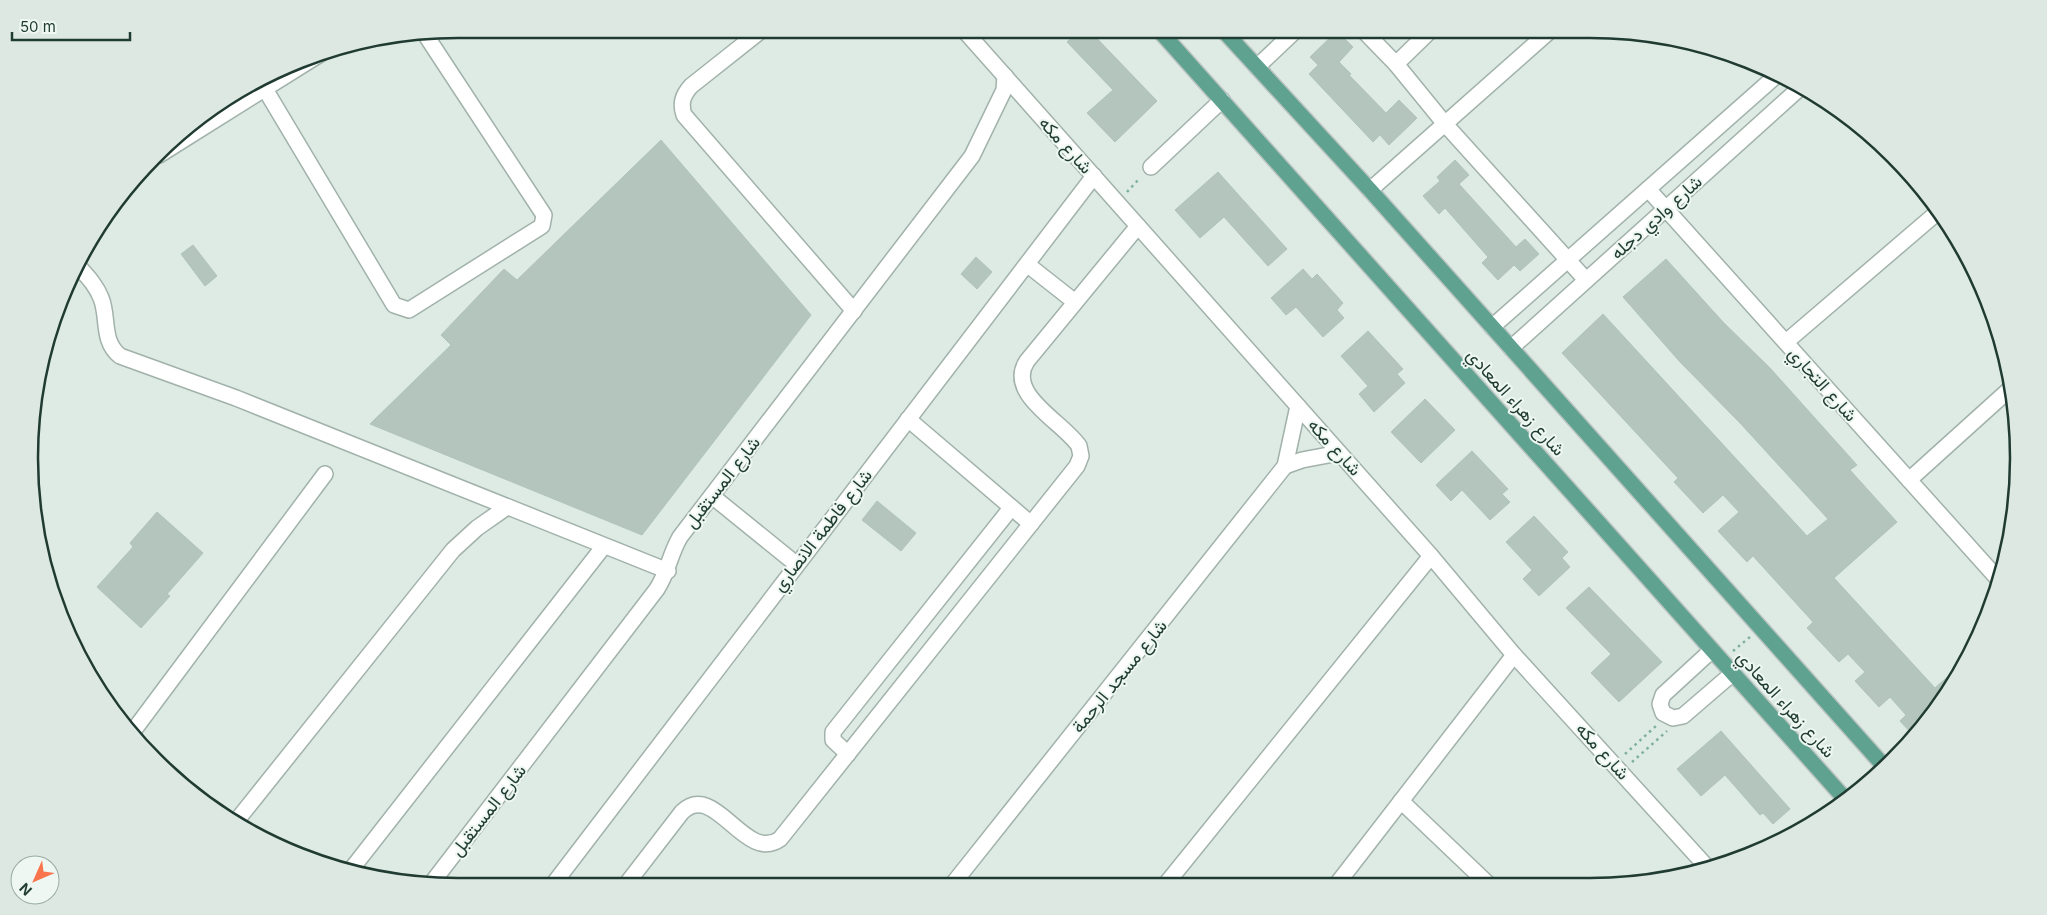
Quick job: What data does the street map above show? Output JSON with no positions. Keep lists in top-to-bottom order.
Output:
{
  "streets": {
    "main road": ["شارع زهراء المعادي"],
    "street": [
      "شارع مكه",
      "شارع وادي دجله",
      "شارع التجاري",
      "شارع المستقبل",
      "شارع فاطمة الانصاري",
      "شارع مسجد الرحمة"
    ]
  },
  "crossings": [
    ["شارع مكه", "شارع المستقبل"],
    ["شارع مكه", "شارع فاطمة الانصاري"],
    ["شارع مكه", "شارع مسجد الرحمة"],
    ["شارع وادي دجله", "شارع التجاري"],
    ["شارع وادي دجله", "شارع زهراء المعادي"]
  ],
  "scale_bar": "50 m",
  "north": "bottom left"
}
